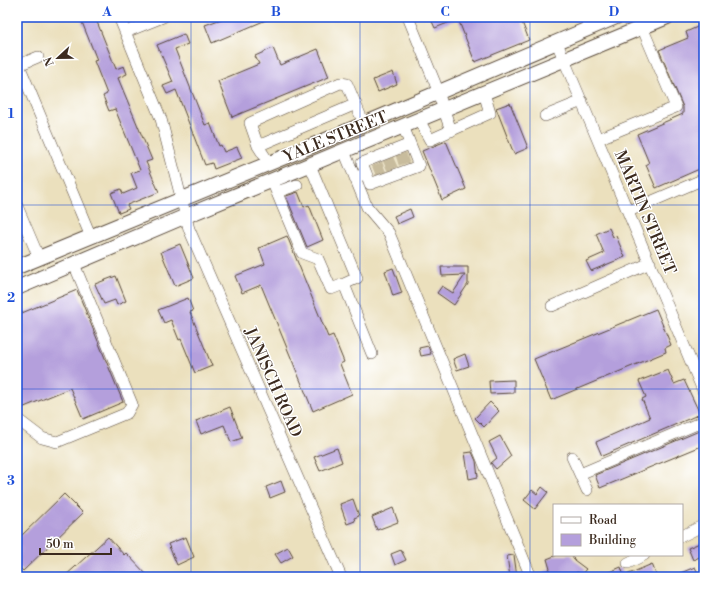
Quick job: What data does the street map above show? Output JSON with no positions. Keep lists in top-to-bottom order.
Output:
{
  "streets": {
    "main road": ["YALE STREET"],
    "street": ["MARTIN STREET", "JANISCH ROAD"]
  },
  "crossings": [
    ["YALE STREET", "MARTIN STREET"],
    ["YALE STREET", "JANISCH ROAD"]
  ],
  "legend": ["Road", "Building"],
  "scale_bar": "50 m",
  "north": "left",
  "grid": {
    "columns": [
      "A",
      "B",
      "C",
      "D"
    ],
    "rows": ["1", "2", "3"]
  }
}
